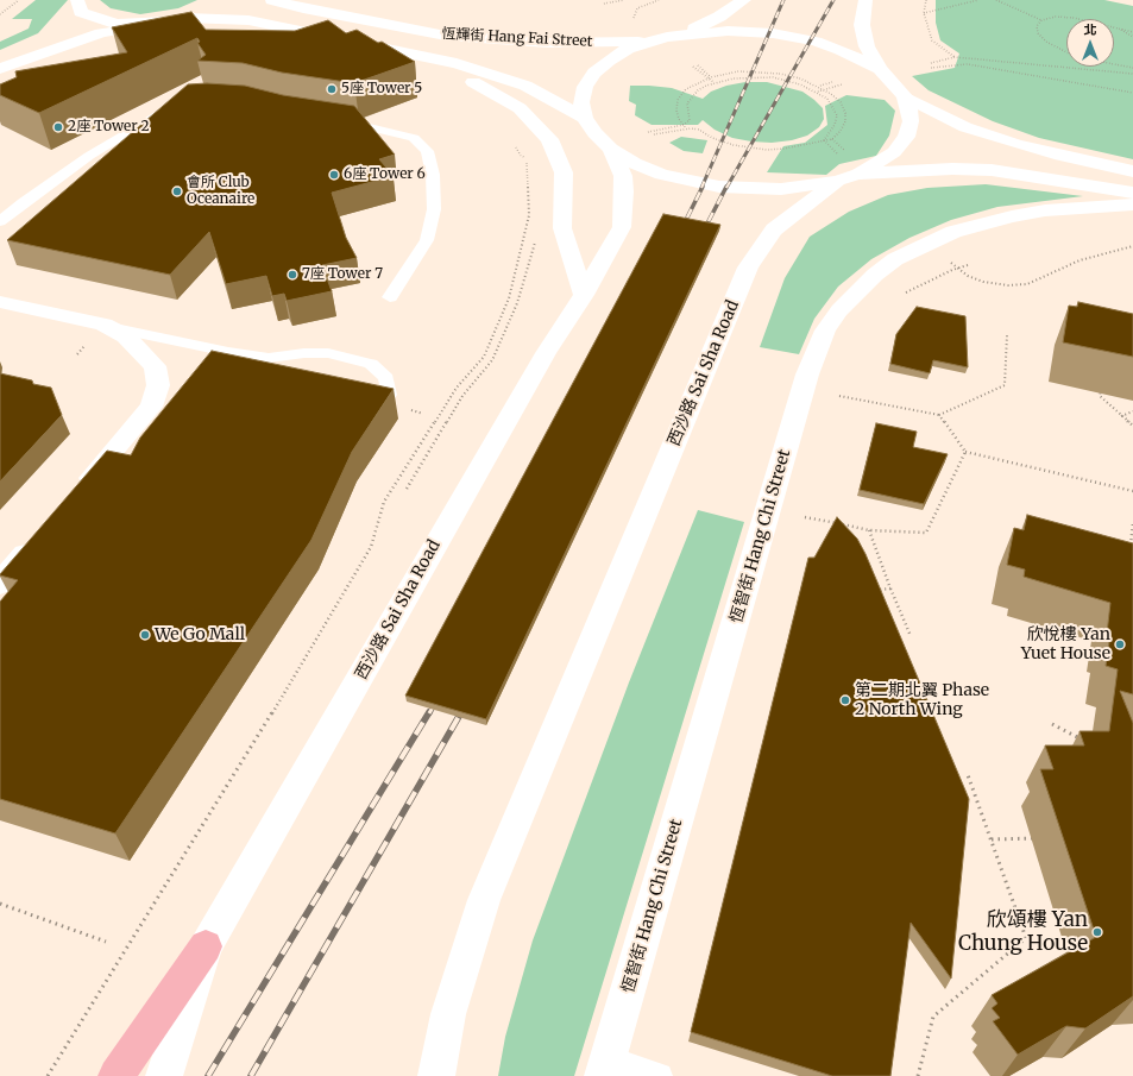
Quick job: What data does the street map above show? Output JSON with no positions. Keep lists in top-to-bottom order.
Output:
{
  "streets": {
    "main road": ["恆輝街 Hang Fai Street", "西沙路 Sai Sha Road", "恆智街 Hang Chi Street"]
  },
  "places": [
    "5座 Tower 5",
    "2座 Tower 2",
    "6座 Tower 6",
    "會所 Club Oceanaire",
    "7座 Tower 7",
    "We Go Mall",
    "欣悅樓 Yan Yuet House",
    "第二期北翼 Phase 2 North Wing",
    "欣頌樓 Yan Chung House"
  ],
  "north": "top"
}
